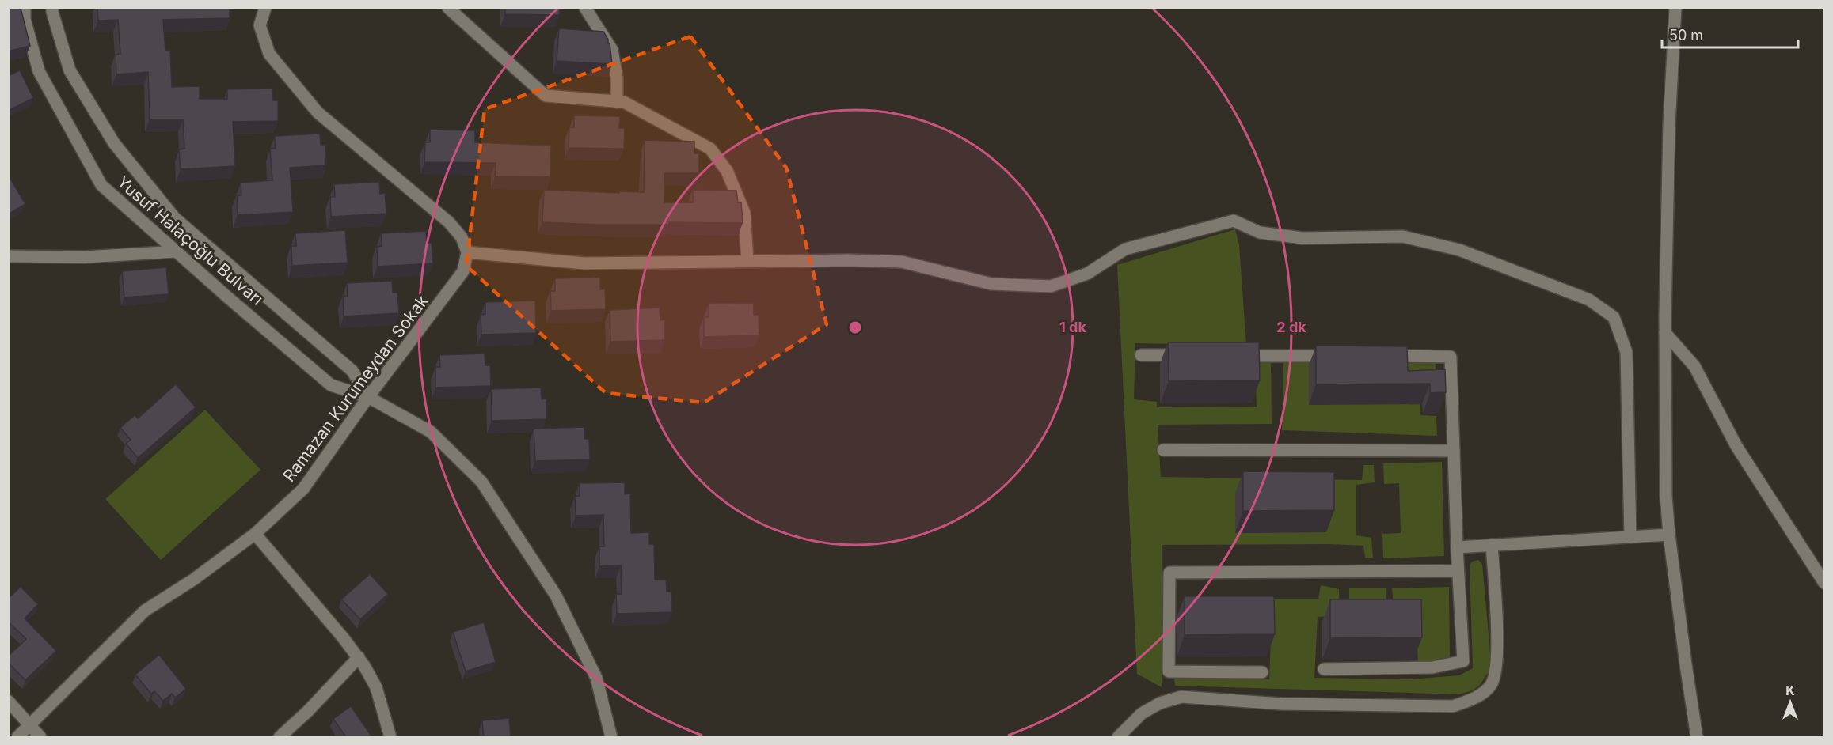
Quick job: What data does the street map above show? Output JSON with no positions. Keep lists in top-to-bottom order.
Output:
{
  "streets": {
    "street": ["Yusuf Halaçoğlu Bulvarı", "Ramazan Kurumeydan Sokak"]
  },
  "crossings": [
    ["Yusuf Halaçoğlu Bulvarı", "Ramazan Kurumeydan Sokak"]
  ],
  "scale_bar": "50 m",
  "north": "top",
  "rings": ["1 dk", "2 dk"]
}
